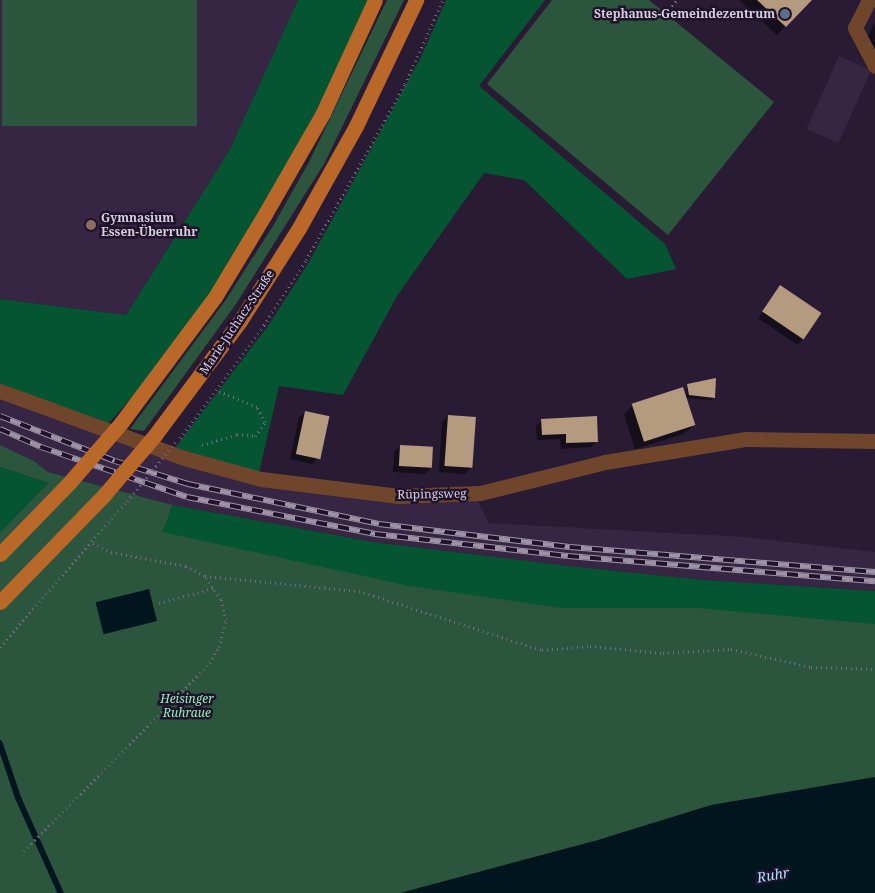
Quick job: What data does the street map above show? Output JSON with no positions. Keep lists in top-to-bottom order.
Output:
{
  "streets": {
    "main road": ["Marie-Juchacz-Straße"],
    "street": ["Rüpingsweg"]
  },
  "water": ["Ruhr"],
  "parks": ["Heisinger Ruhraue"],
  "places": ["Stephanus-Gemeindezentrum", "Gymnasium Essen-Überruhr"]
}
